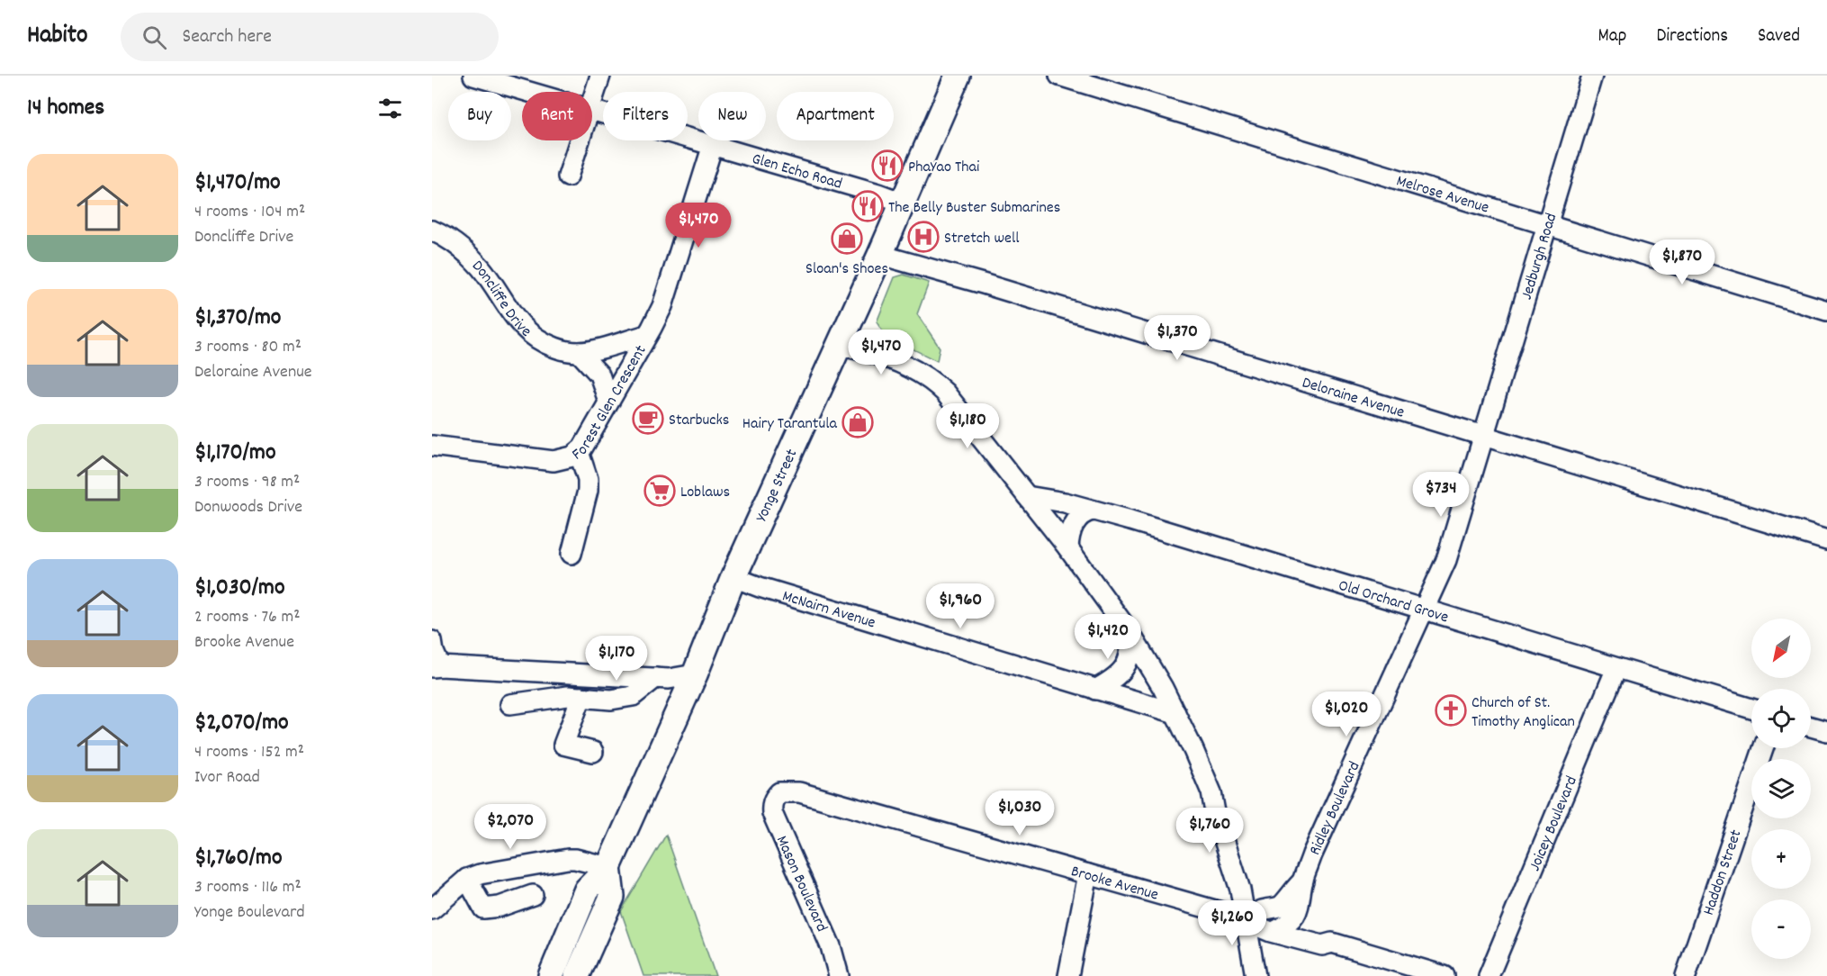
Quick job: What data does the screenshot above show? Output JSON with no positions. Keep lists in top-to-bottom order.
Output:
{
  "streets": {
    "main road": ["Yonge Street"],
    "street": [
      "Glen Echo Road",
      "Melrose Avenue",
      "Jedburgh Road",
      "Doncliffe Drive",
      "Deloraine Avenue",
      "Forest Glen Crescent",
      "Old Orchard Grove",
      "McNairn Avenue",
      "Ridley Boulevard",
      "Joicey Boulevard",
      "Haddon Street",
      "Brooke Avenue",
      "Mason Boulevard"
    ]
  },
  "crossings": [
    ["Glen Echo Road", "Yonge Street"],
    ["Melrose Avenue", "Jedburgh Road"],
    ["Jedburgh Road", "Deloraine Avenue"],
    ["Jedburgh Road", "Ridley Boulevard"],
    ["Doncliffe Drive", "Forest Glen Crescent"],
    ["Deloraine Avenue", "Yonge Street"],
    ["Deloraine Avenue", "Ridley Boulevard"],
    ["Yonge Street", "McNairn Avenue"],
    ["Old Orchard Grove", "Ridley Boulevard"],
    ["Old Orchard Grove", "Joicey Boulevard"],
    ["Ridley Boulevard", "Brooke Avenue"],
    ["Brooke Avenue", "Mason Boulevard"]
  ],
  "places": {
    "restaurant": ["PhaYao Thai", "The Belly Buster Submarines"],
    "hospital": ["Stretch well"],
    "shop": ["Sloan's Shoes", "Hairy Tarantula"],
    "cafe": ["Starbucks"],
    "supermarket": ["Loblaws"],
    "church": ["Church of St. Timothy Anglican"]
  },
  "north": "bottom left",
  "page": {
    "header": "Habito",
    "search": "Search here",
    "nav": ["Map", "Directions", "Saved"],
    "heading": "14 homes",
    "chip": [
      "Buy",
      "Rent",
      "Filters",
      "New",
      "Apartment"
    ],
    "list": [
      {
        "name": "$1,470/mo",
        "note": "4 rooms · 104 m² · Doncliffe Drive"
      },
      {
        "name": "$1,370/mo",
        "note": "3 rooms · 80 m² · Deloraine Avenue"
      },
      {
        "name": "$1,170/mo",
        "note": "3 rooms · 98 m² · Donwoods Drive"
      },
      {
        "name": "$1,030/mo",
        "note": "2 rooms · 76 m² · Brooke Avenue"
      },
      {
        "name": "$2,070/mo",
        "note": "4 rooms · 152 m² · Ivor Road"
      },
      {
        "name": "$1,760/mo",
        "note": "3 rooms · 116 m² · Yonge Boulevard"
      }
    ],
    "price": [
      "$1,470",
      "$1,870",
      "$1,370",
      "$1,470",
      "$1,180",
      "$734",
      "$1,960",
      "$1,420",
      "$1,170",
      "$1,020",
      "$1,030",
      "$2,070",
      "$1,760",
      "$1,260"
    ],
    "map_buttons": ["+", "−"]
  }
}
